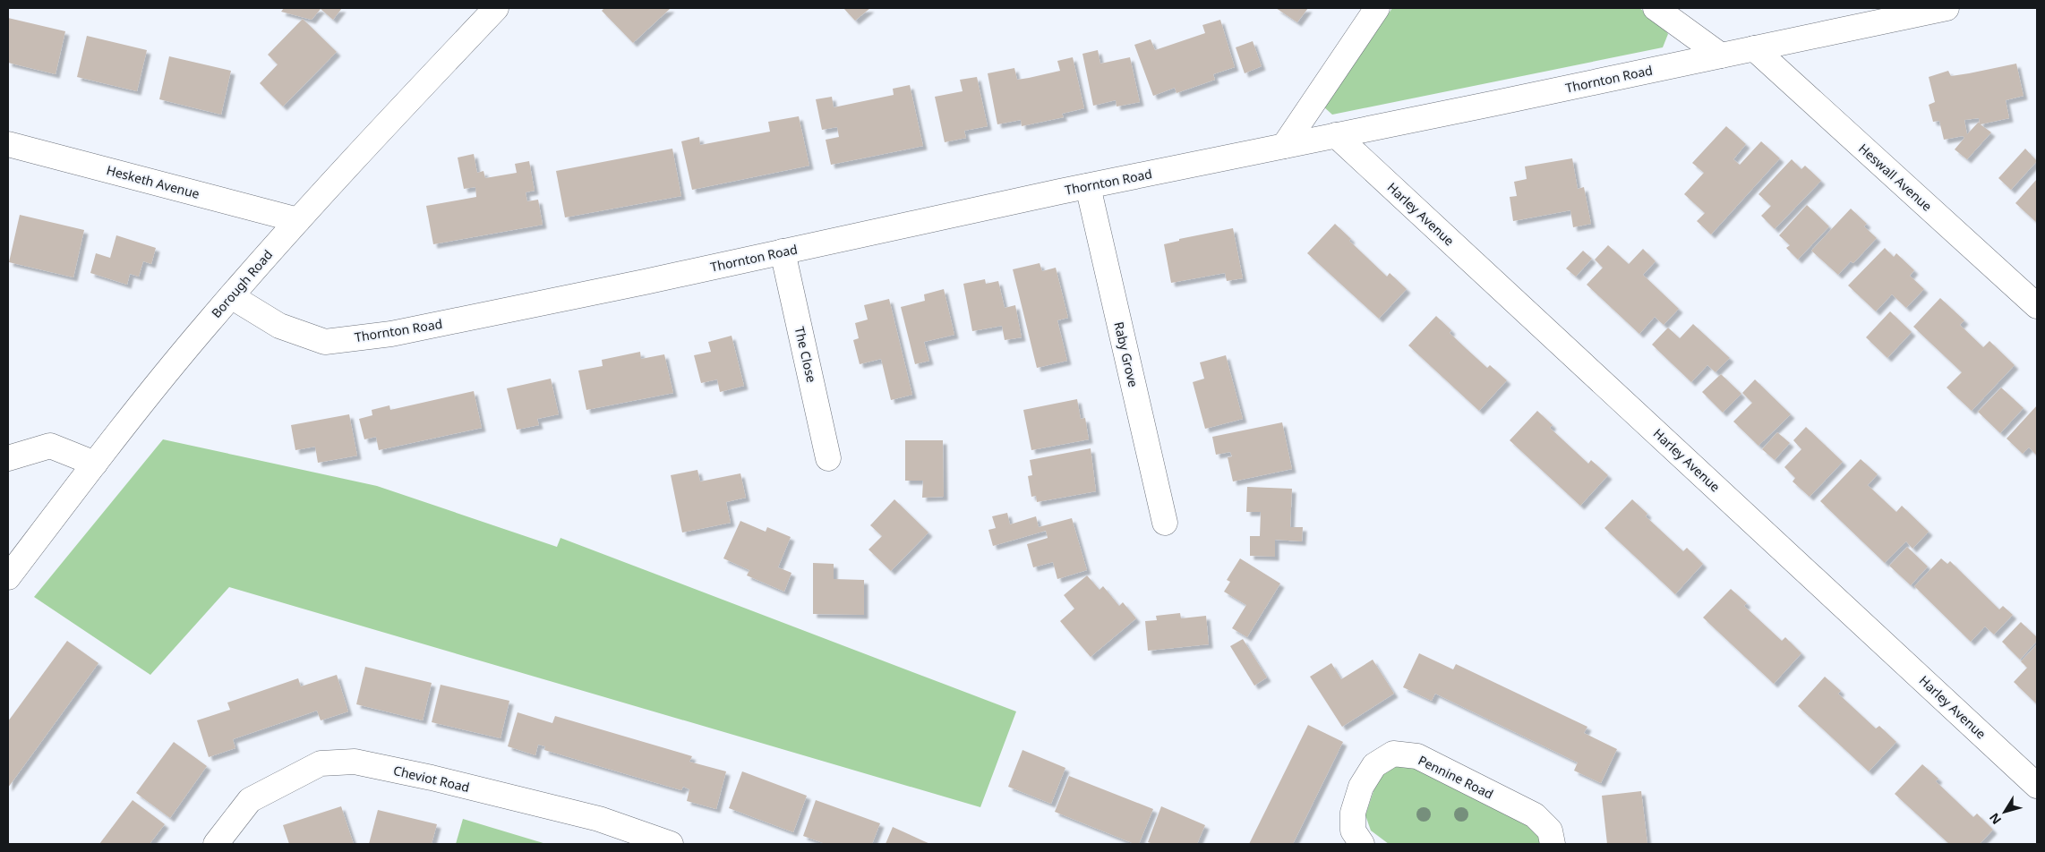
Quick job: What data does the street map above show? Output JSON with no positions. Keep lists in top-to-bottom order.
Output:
{
  "streets": {
    "street": [
      "Thornton Road",
      "Heswall Avenue",
      "Hesketh Avenue",
      "Harley Avenue",
      "Borough Road",
      "The Close",
      "Raby Grove",
      "Pennine Road",
      "Cheviot Road"
    ]
  },
  "crossings": [
    ["Thornton Road", "Heswall Avenue"],
    ["Thornton Road", "Harley Avenue"],
    ["Thornton Road", "Borough Road"],
    ["Thornton Road", "The Close"],
    ["Thornton Road", "Raby Grove"],
    ["Hesketh Avenue", "Borough Road"]
  ],
  "north": "bottom left"
}
